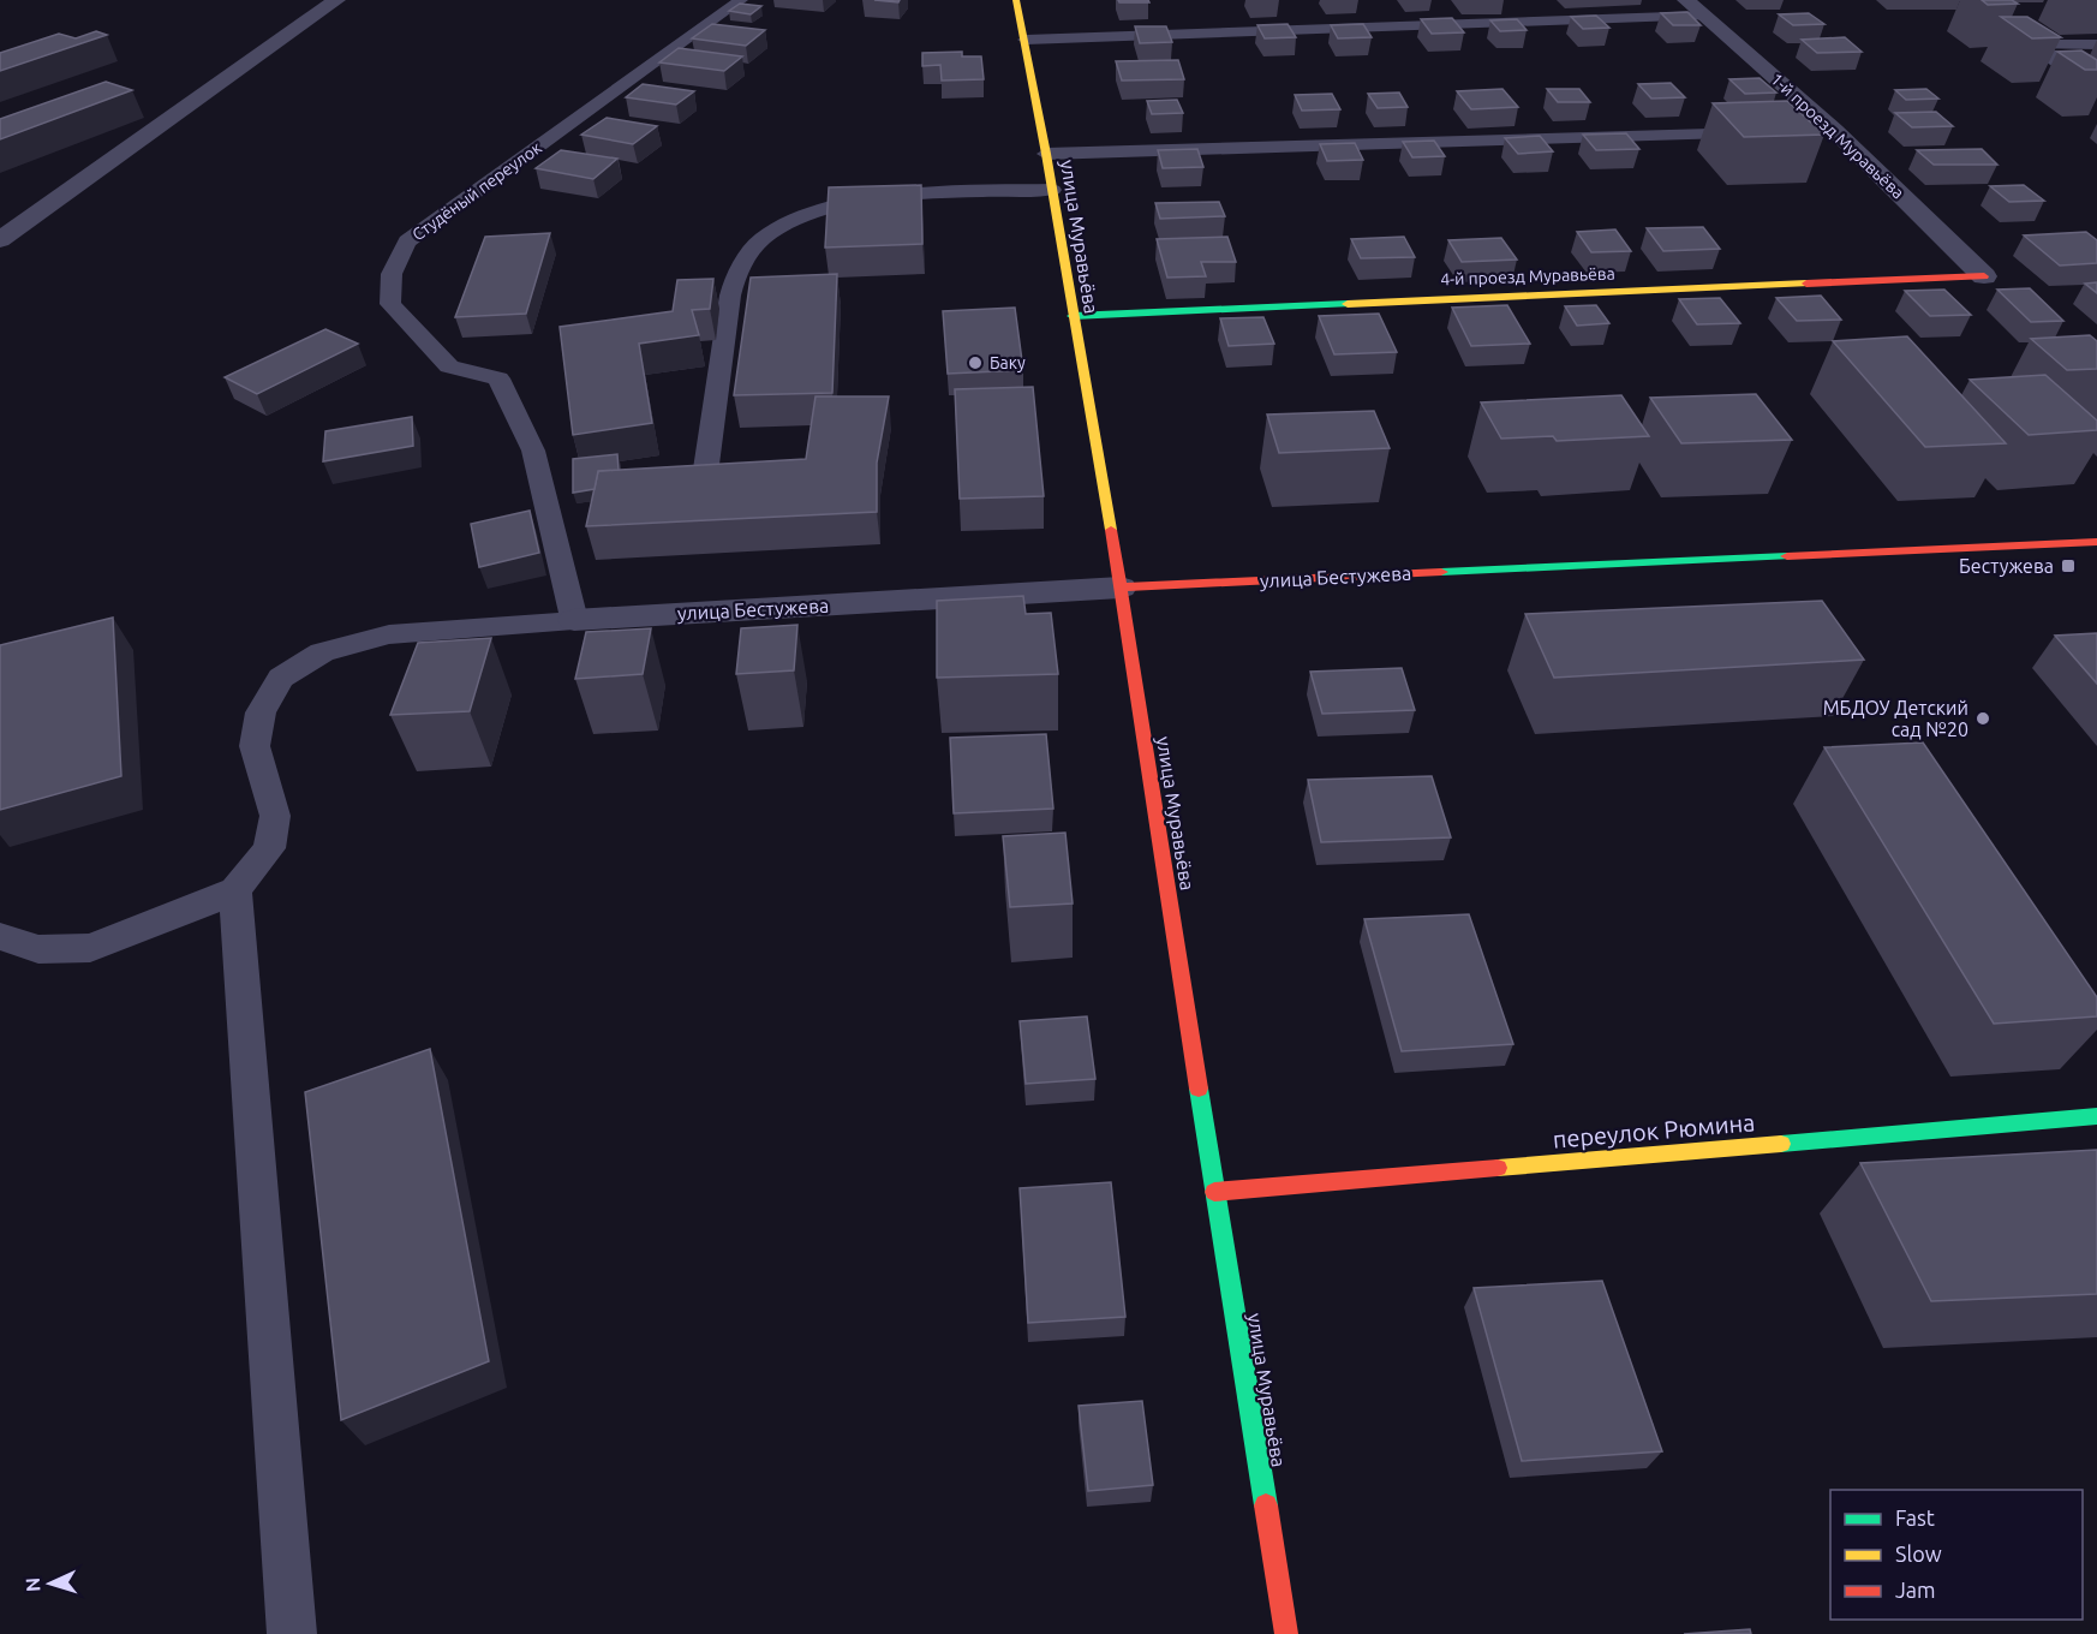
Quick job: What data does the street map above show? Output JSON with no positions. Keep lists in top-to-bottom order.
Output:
{
  "streets": {
    "street": [
      "1-й проезд Муравьёва",
      "улица Муравьёва",
      "4-й проезд Муравьёва",
      "улица Бестужева",
      "переулок Рюмина"
    ],
    "lane": ["Студёный переулок"]
  },
  "crossings": [
    ["1-й проезд Муравьёва", "4-й проезд Муравьёва"],
    ["Студёный переулок", "улица Бестужева"],
    ["улица Муравьёва", "4-й проезд Муравьёва"],
    ["улица Муравьёва", "улица Бестужева"],
    ["улица Муравьёва", "переулок Рюмина"]
  ],
  "places": {
    "other": ["Баку", "МБДОУ Детский сад №20"],
    "transit": ["Бестужева"]
  },
  "legend": ["Fast", "Slow", "Jam"],
  "north": "left"
}
